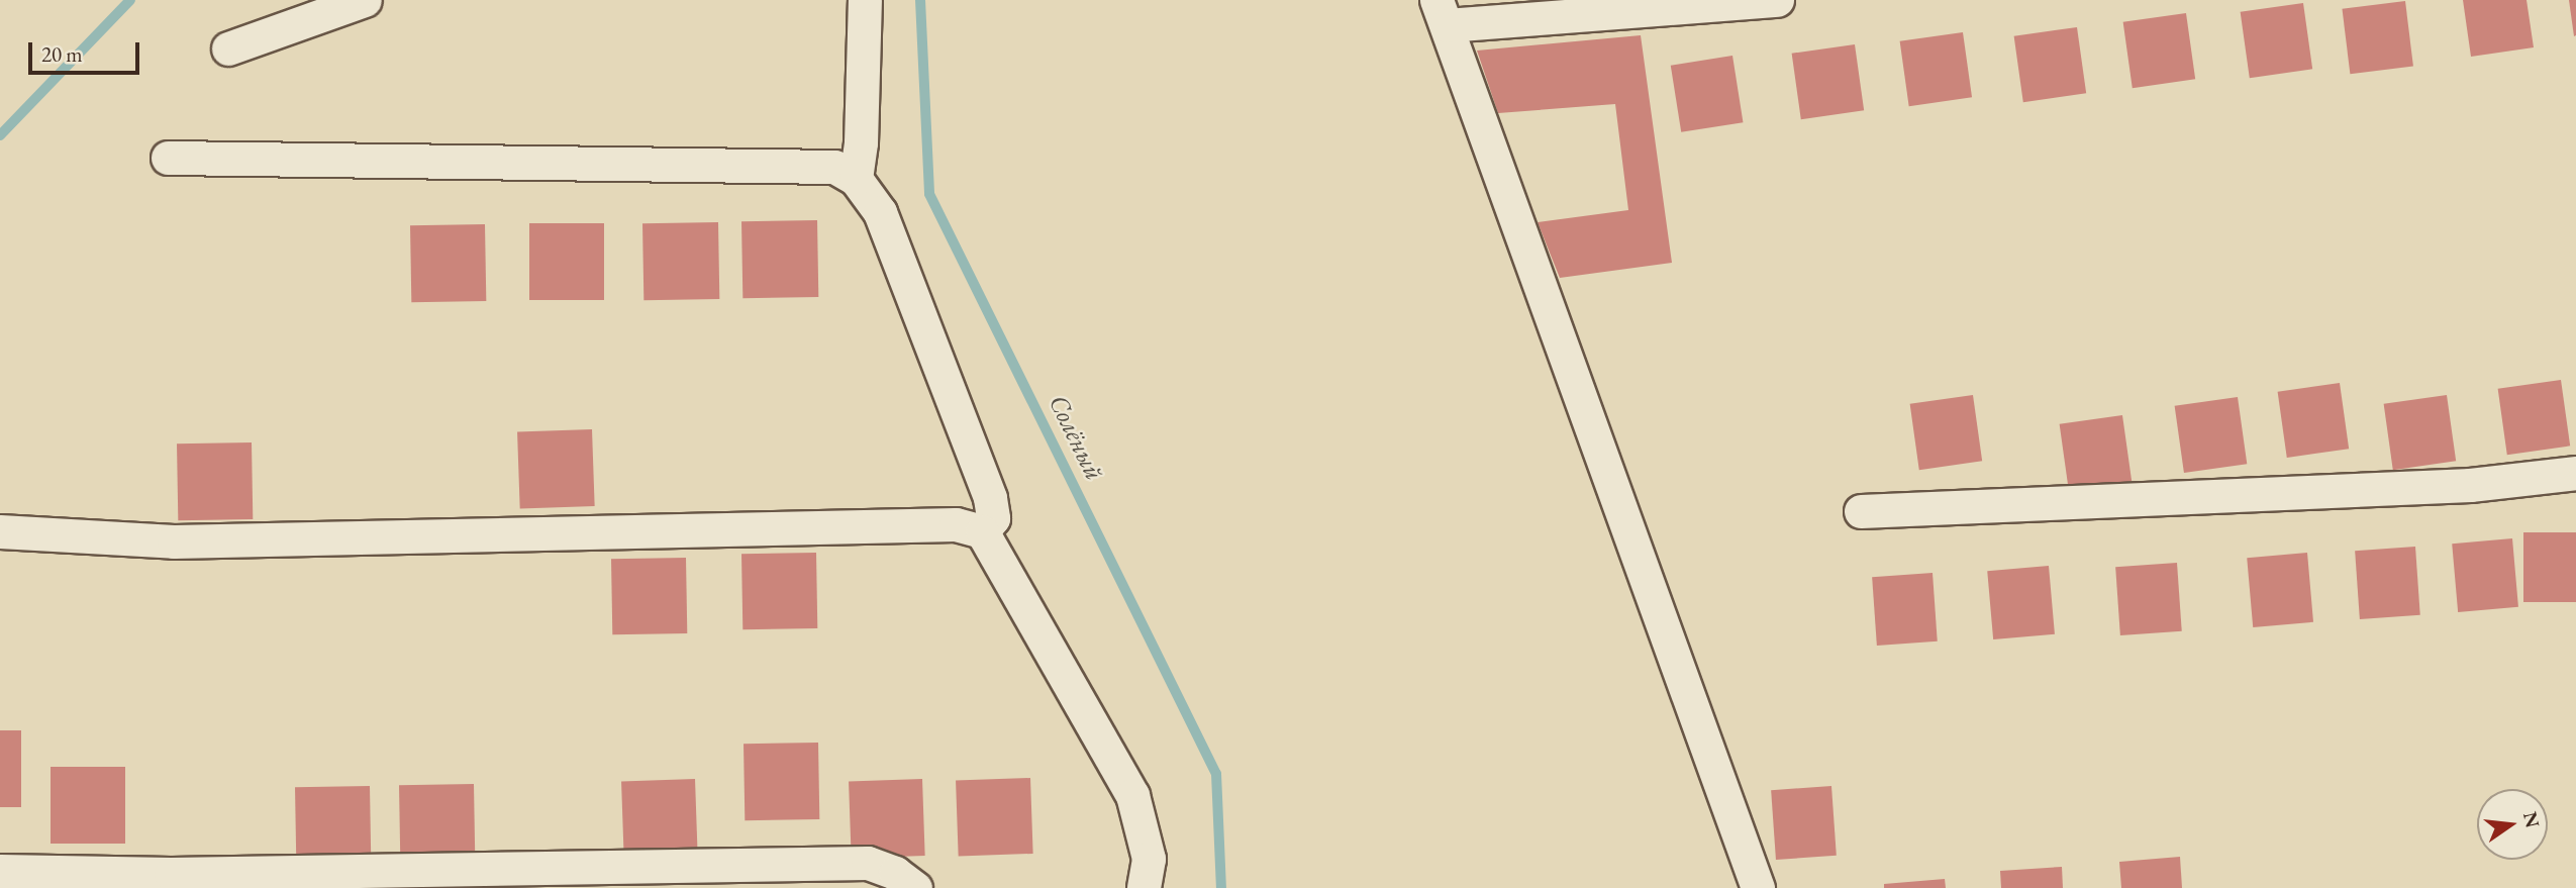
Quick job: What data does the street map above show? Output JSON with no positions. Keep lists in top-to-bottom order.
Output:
{
  "water": ["Солёный"],
  "scale_bar": "20 m",
  "north": "right"
}
